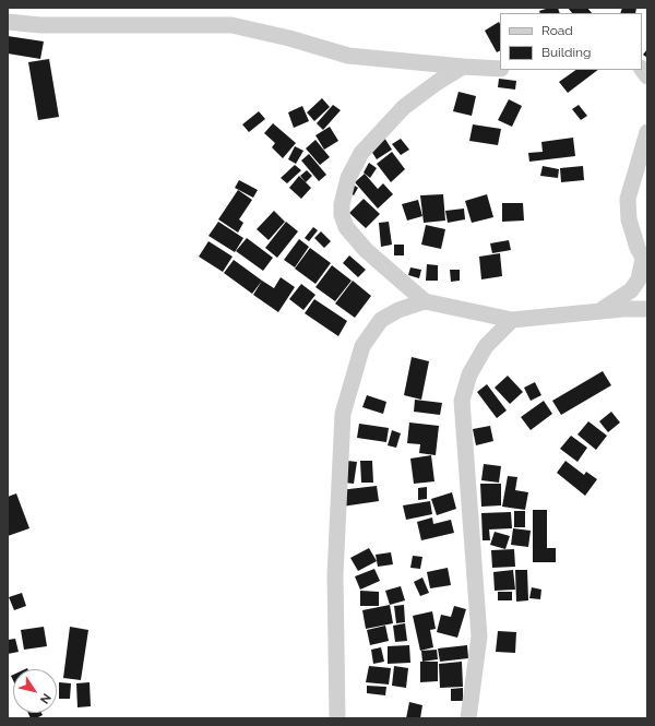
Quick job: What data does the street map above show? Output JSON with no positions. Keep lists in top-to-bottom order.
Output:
{
  "legend": ["Road", "Building"],
  "north": "bottom right"
}
